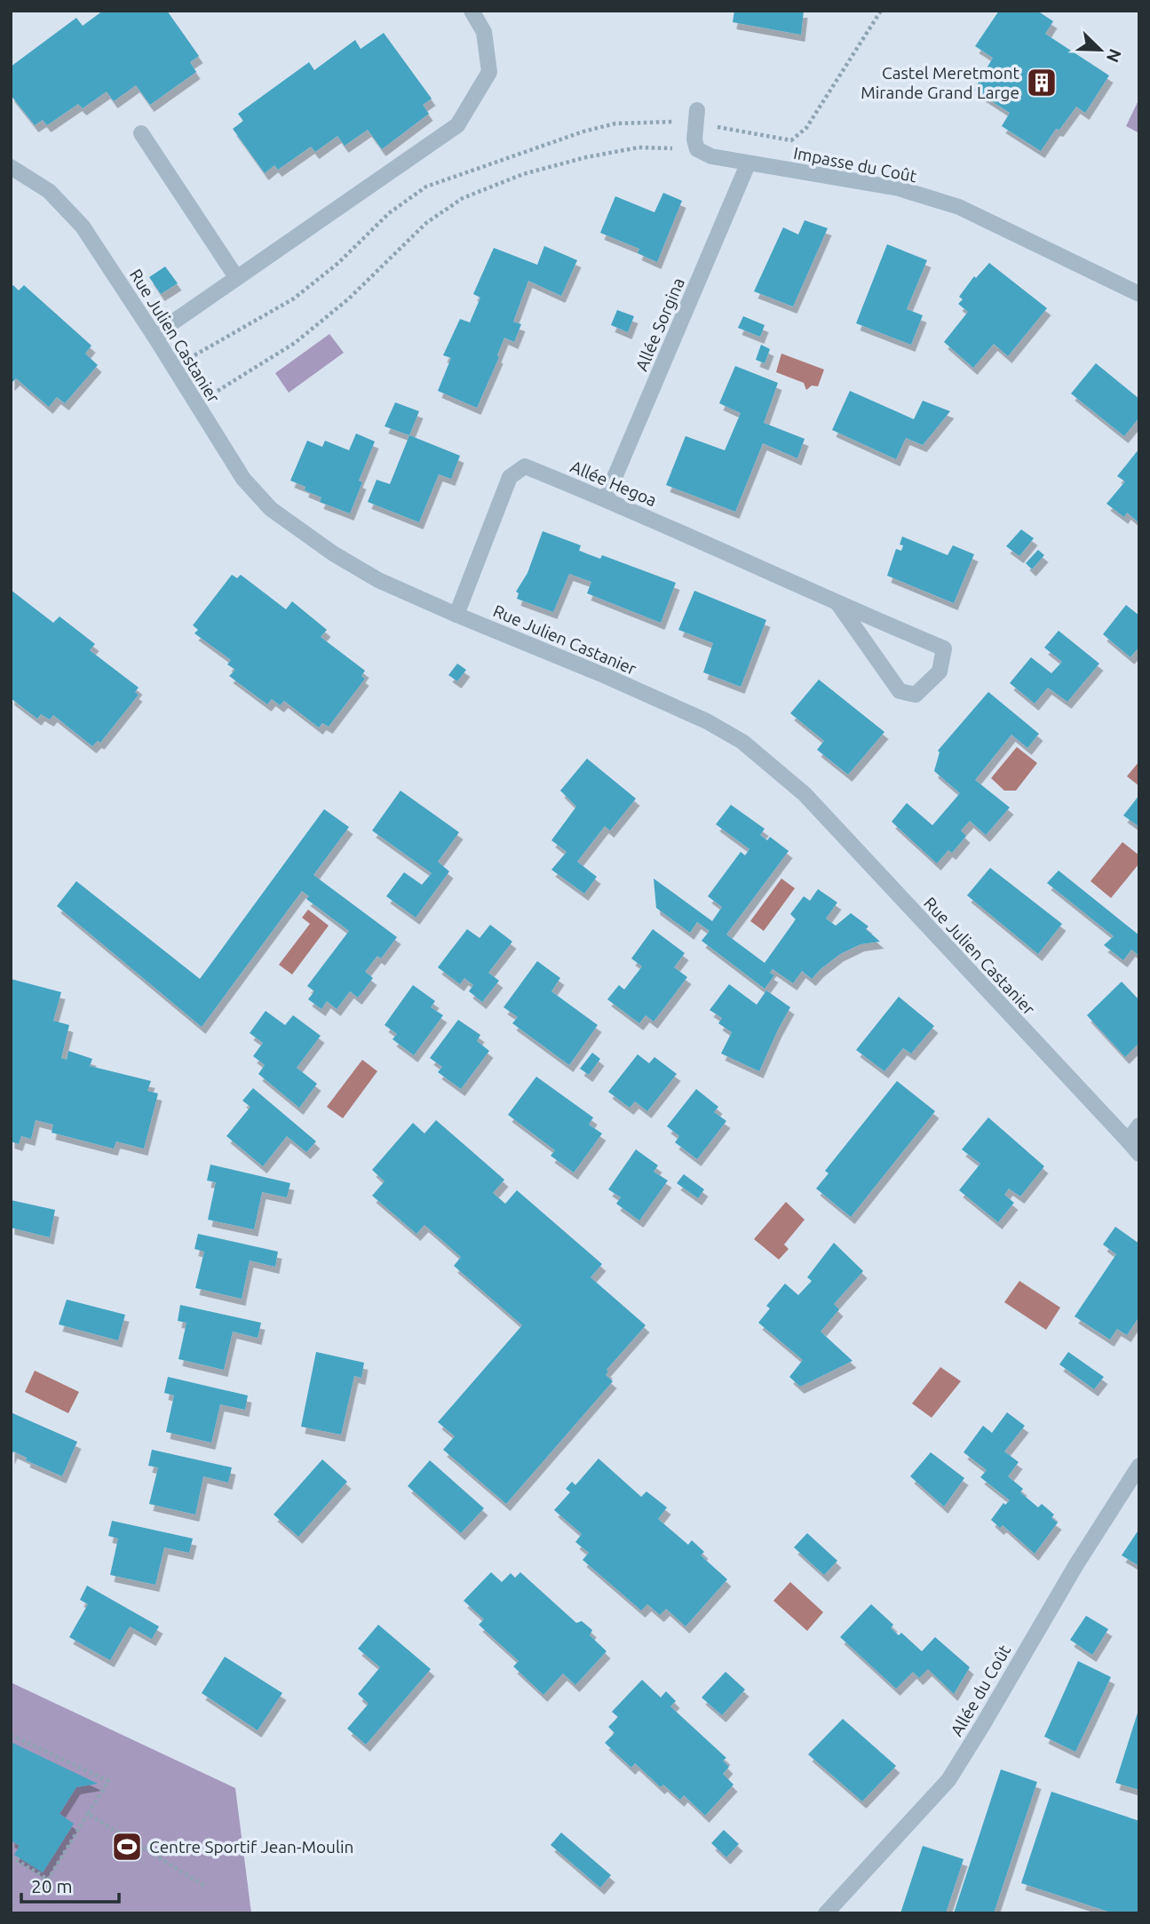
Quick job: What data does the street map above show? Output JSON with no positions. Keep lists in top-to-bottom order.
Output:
{
  "streets": {
    "street": [
      "Impasse du Coût",
      "Allée Sorgina",
      "Rue Julien Castanier",
      "Allée Hegoa",
      "Allée du Coût"
    ]
  },
  "crossings": [
    ["Impasse du Coût", "Allée Sorgina"],
    ["Allée Sorgina", "Allée Hegoa"],
    ["Rue Julien Castanier", "Allée Hegoa"]
  ],
  "places": {
    "building": ["Castel Meretmont Mirande Grand Large"],
    "sports": ["Centre Sportif Jean-Moulin"]
  },
  "scale_bar": "20 m",
  "north": "bottom right"
}
